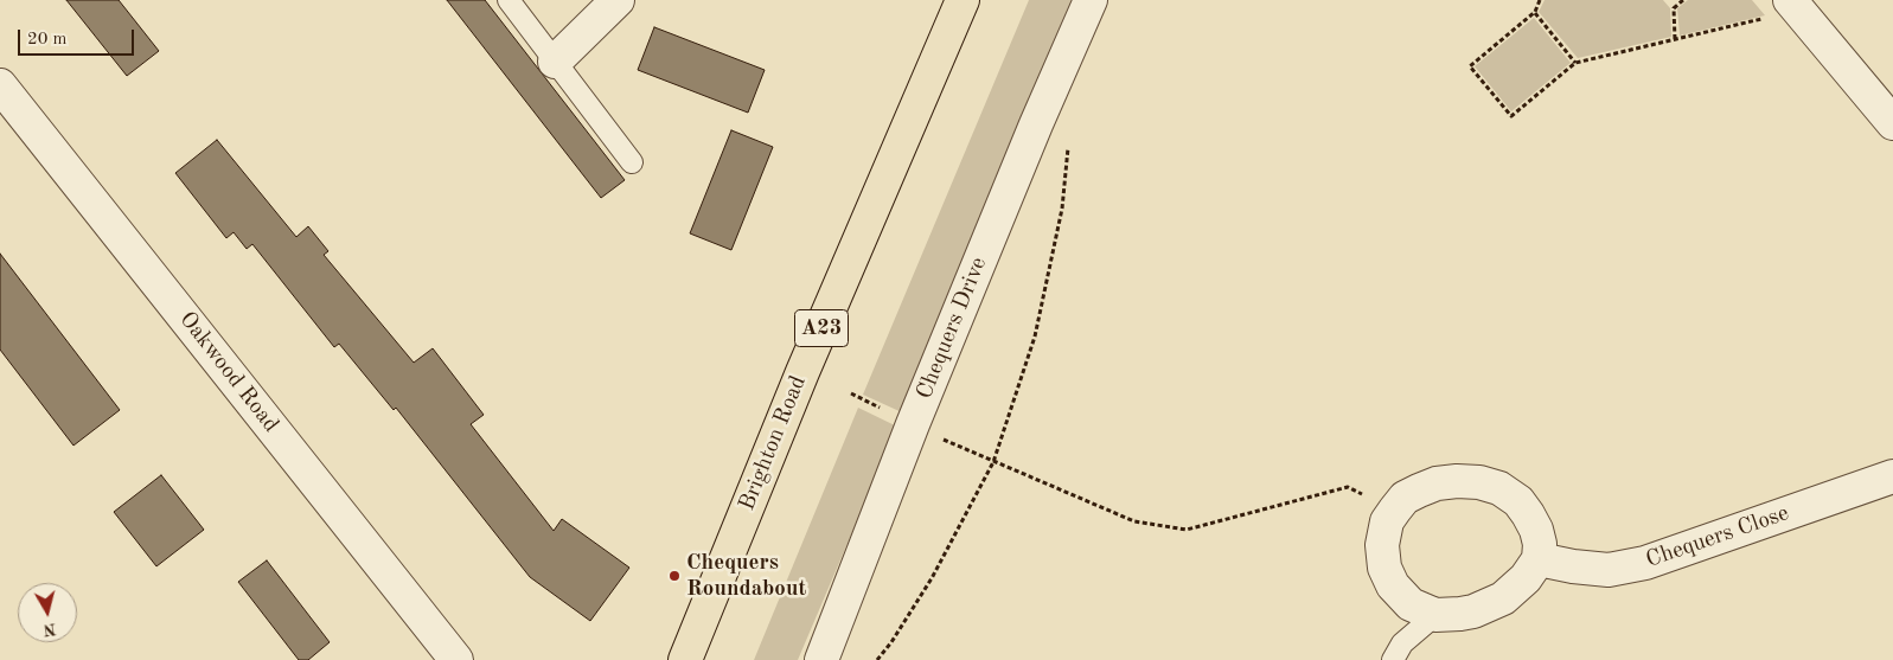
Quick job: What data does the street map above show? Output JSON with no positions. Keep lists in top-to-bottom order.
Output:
{
  "streets": {
    "main road": ["A23", "Brighton Road"],
    "street": ["Chequers Drive", "Oakwood Road", "Chequers Close"]
  },
  "places": ["Chequers Roundabout"],
  "scale_bar": "20 m",
  "north": "bottom"
}
